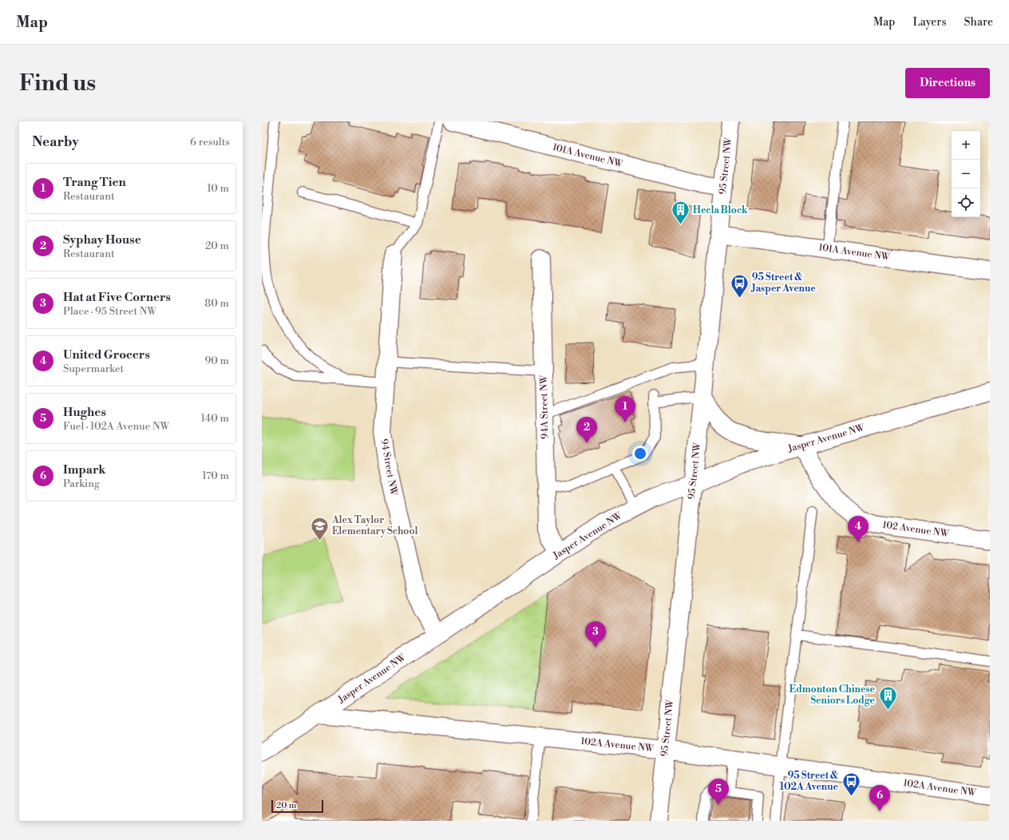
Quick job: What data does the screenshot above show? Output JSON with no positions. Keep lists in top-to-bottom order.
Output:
{
  "streets": {
    "street": [
      "101A Avenue NW",
      "95 Street NW",
      "94A Street NW",
      "Jasper Avenue NW",
      "94 Street NW",
      "102 Avenue NW",
      "102A Avenue NW"
    ]
  },
  "crossings": [
    ["101A Avenue NW", "95 Street NW"],
    ["95 Street NW", "Jasper Avenue NW"],
    ["95 Street NW", "102A Avenue NW"],
    ["94A Street NW", "Jasper Avenue NW"],
    ["Jasper Avenue NW", "94 Street NW"],
    ["Jasper Avenue NW", "102 Avenue NW"],
    ["Jasper Avenue NW", "102A Avenue NW"]
  ],
  "places": {
    "building": ["Hecla Block", "Edmonton Chinese Seniors Lodge"],
    "bus stop": ["95 Street & Jasper Avenue", "95 Street & 102A Avenue"],
    "school or university": ["Alex Taylor Elementary School"]
  },
  "scale_bar": "20 m",
  "page": {
    "header": "Map",
    "nav": ["Map", "Layers", "Share"],
    "buttons": "Directions",
    "title": "Find us",
    "heading": ["Nearby", "6 results"],
    "map_buttons": ["+", "−"],
    "list": [
      {
        "mark": "1",
        "name": "Trang Tien",
        "note": "Restaurant",
        "value": "10 m"
      },
      {
        "mark": "2",
        "name": "Syphay House",
        "note": "Restaurant",
        "value": "20 m"
      },
      {
        "mark": "3",
        "name": "Hat at Five Corners",
        "note": "Place · 95 Street NW",
        "value": "80 m"
      },
      {
        "mark": "4",
        "name": "United Grocers",
        "note": "Supermarket",
        "value": "90 m"
      },
      {
        "mark": "5",
        "name": "Hughes",
        "note": "Fuel · 102A Avenue NW",
        "value": "140 m"
      },
      {
        "mark": "6",
        "name": "Impark",
        "note": "Parking",
        "value": "170 m"
      }
    ],
    "pins": [
      "1",
      "2",
      "4",
      "3",
      "5",
      "6"
    ],
    "scale": "20 m"
  }
}
